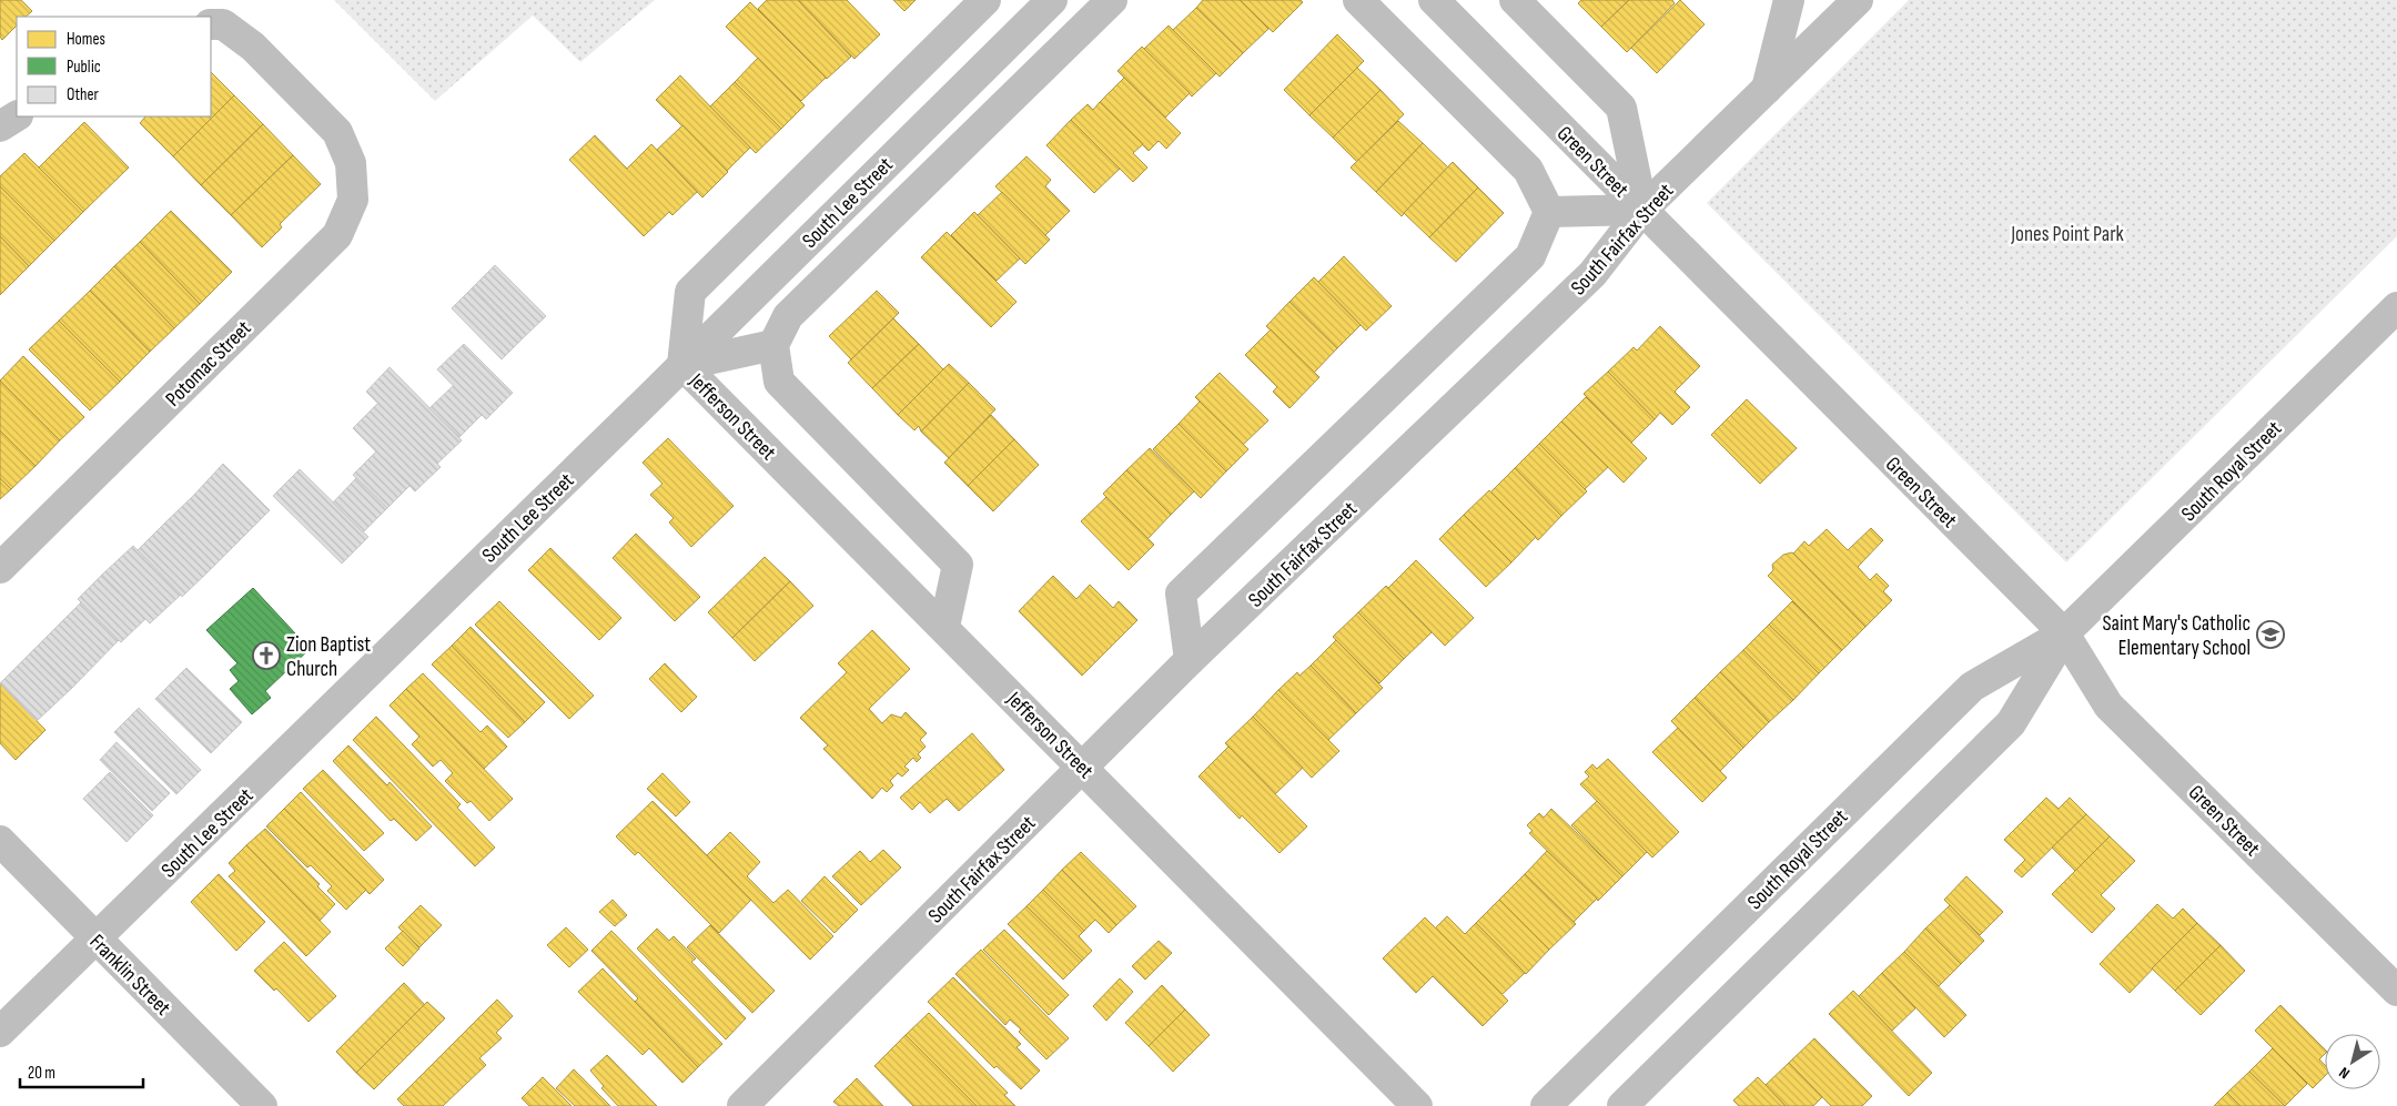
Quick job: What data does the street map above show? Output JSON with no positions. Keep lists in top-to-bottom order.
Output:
{
  "streets": {
    "street": [
      "Green Street",
      "South Lee Street",
      "South Fairfax Street",
      "Potomac Street",
      "Jefferson Street",
      "South Royal Street",
      "Franklin Street"
    ]
  },
  "crossings": [
    ["Green Street", "South Fairfax Street"],
    ["Green Street", "South Royal Street"],
    ["South Lee Street", "Jefferson Street"],
    ["South Lee Street", "Franklin Street"],
    ["South Fairfax Street", "Jefferson Street"]
  ],
  "parks": ["Jones Point Park"],
  "places": {
    "school or university": ["Saint Mary's Catholic Elementary School"],
    "church": ["Zion Baptist Church"]
  },
  "legend": ["Homes", "Public", "Other"],
  "scale_bar": "20 m",
  "north": "bottom left"
}
